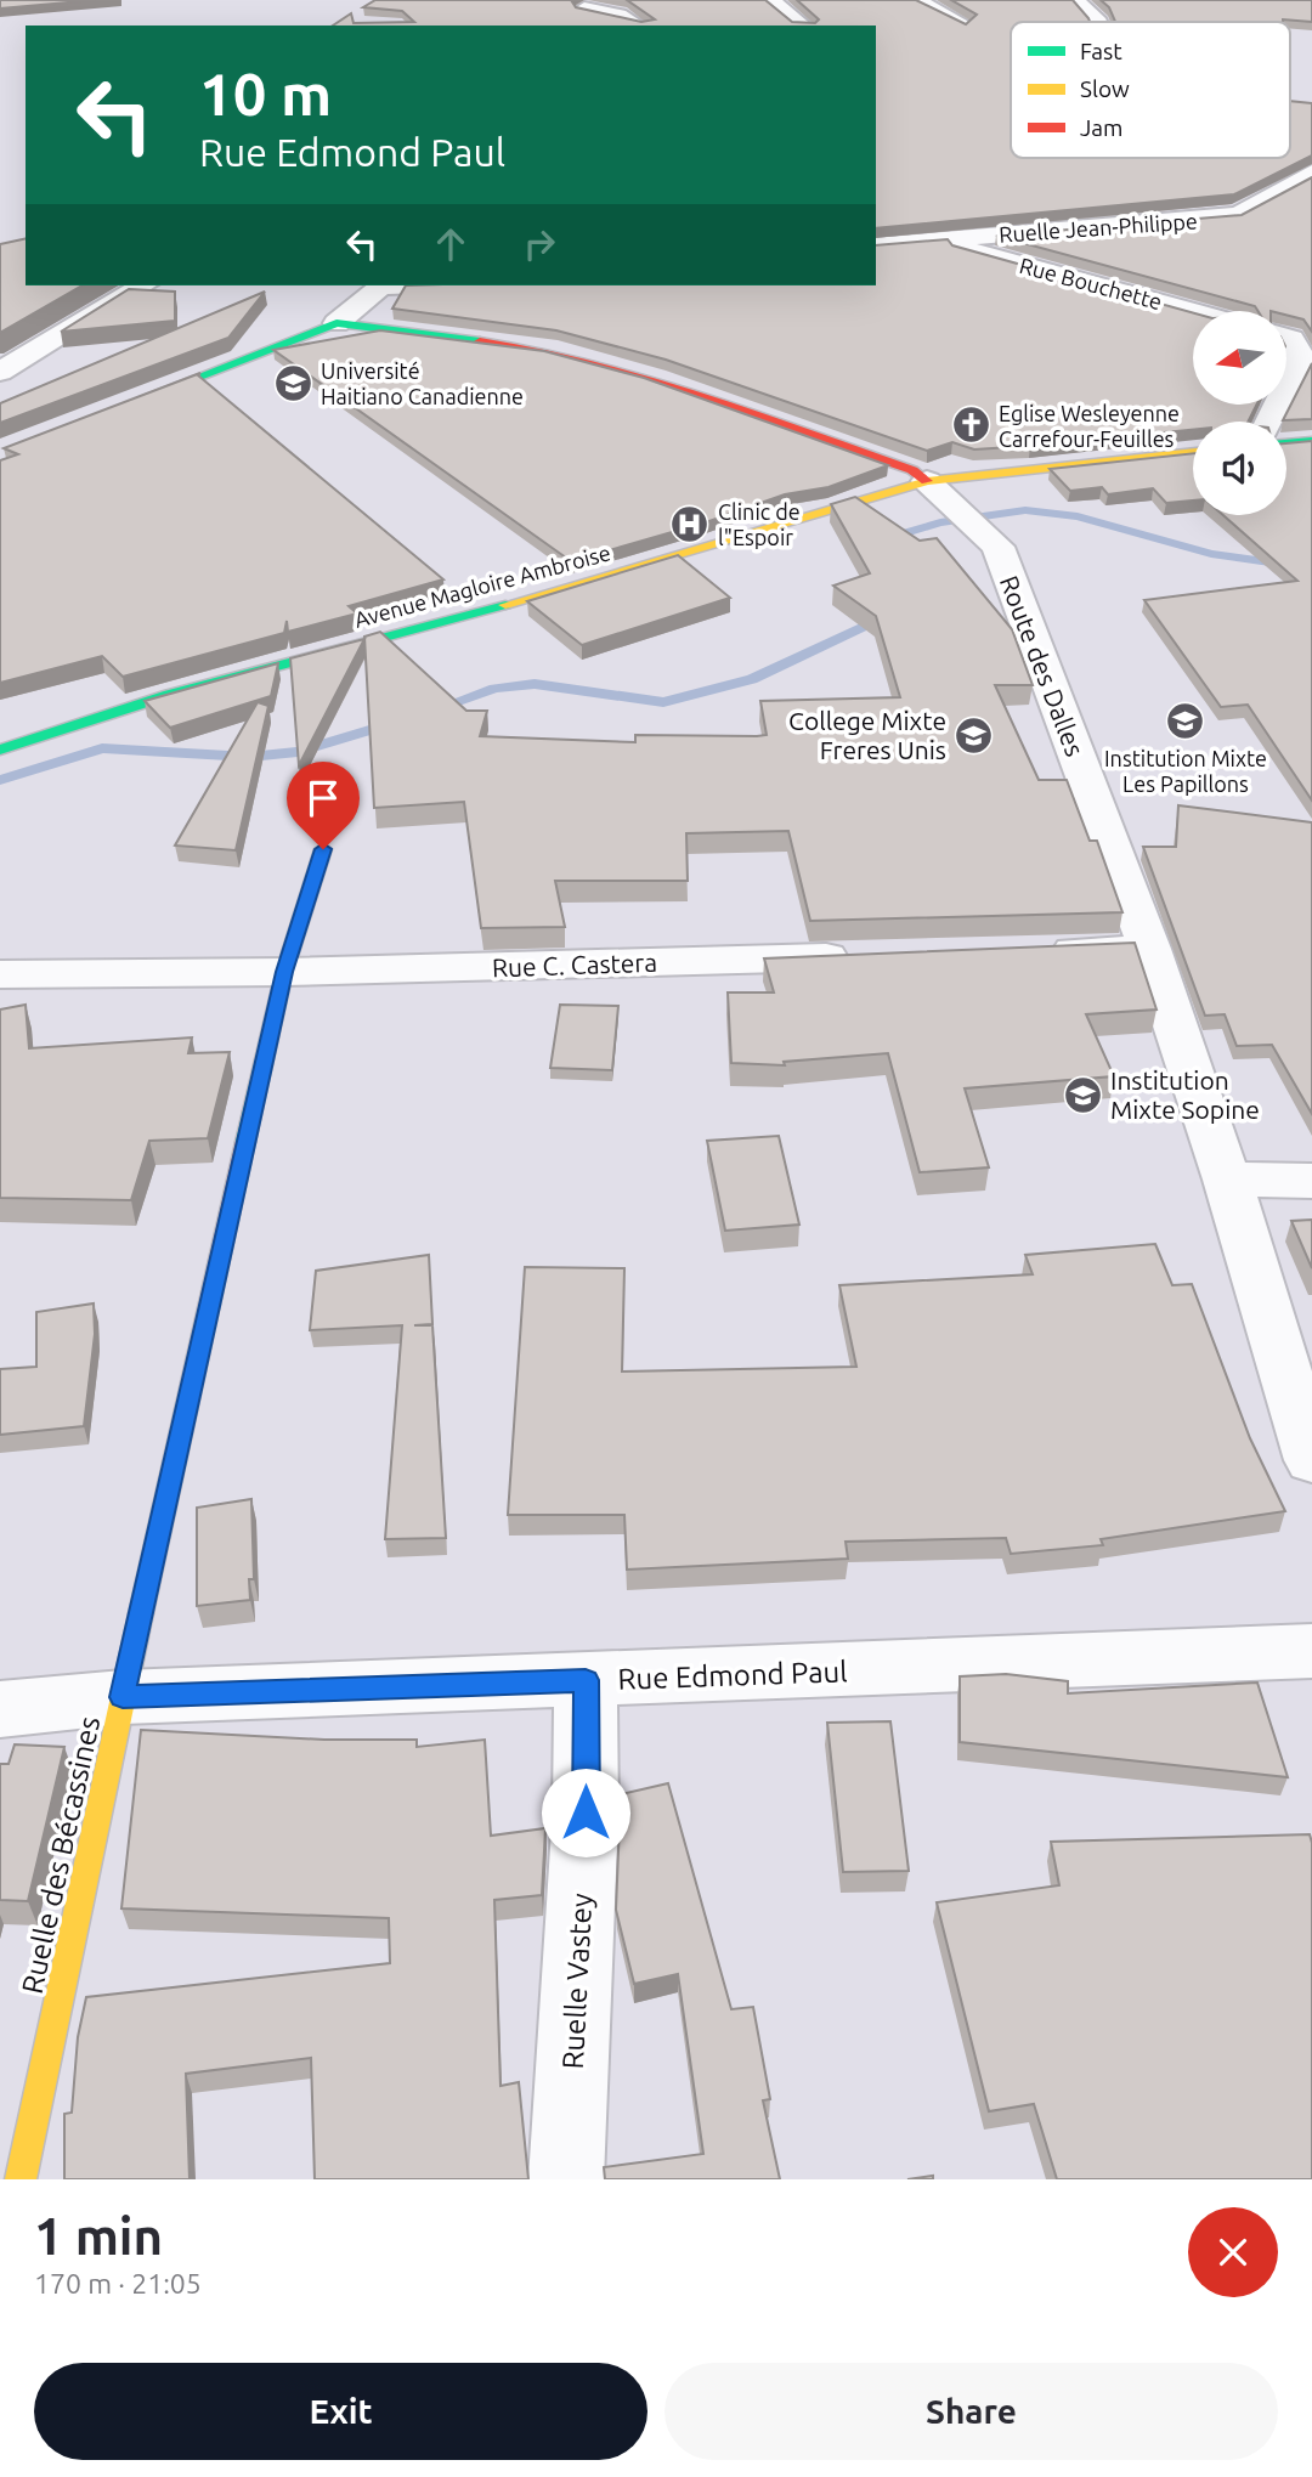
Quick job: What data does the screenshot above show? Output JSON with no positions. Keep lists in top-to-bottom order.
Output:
{
  "streets": {
    "street": [
      "Ruelle Jean-Philippe",
      "Rue Bouchette",
      "Avenue Magloire Ambroise",
      "Route des Dalles",
      "Rue C. Castera",
      "Rue Edmond Paul",
      "Ruelle des Bécassines",
      "Ruelle Vastey"
    ]
  },
  "crossings": [
    ["Ruelle Jean-Philippe", "Rue Bouchette"],
    ["Avenue Magloire Ambroise", "Route des Dalles"],
    ["Rue C. Castera", "Ruelle des Bécassines"],
    ["Rue Edmond Paul", "Ruelle des Bécassines"],
    ["Rue Edmond Paul", "Ruelle Vastey"]
  ],
  "places": {
    "school or university": [
      "Université Haitiano Canadienne",
      "Institution Mixte Les Papillons",
      "College Mixte Freres Unis",
      "Institution Mixte Sopine"
    ],
    "church": ["Eglise Wesleyenne Carrefour-Feuilles"],
    "hospital": ["Clinic de l\"Espoir"]
  },
  "legend": ["Fast", "Slow", "Jam"],
  "north": "left",
  "page": {
    "turn": ["10 m", "Rue Edmond Paul"],
    "heading": ["1 min", "170 m · 21:05"],
    "buttons": ["Exit", "Share"]
  }
}
